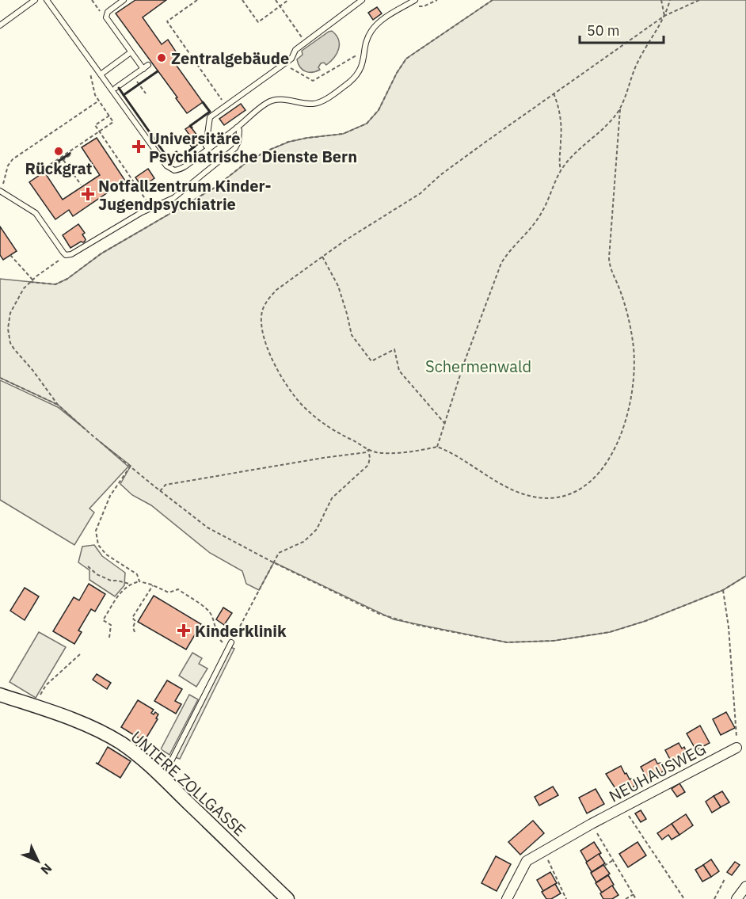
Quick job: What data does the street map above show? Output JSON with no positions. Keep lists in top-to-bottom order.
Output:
{
  "streets": {
    "street": ["NEUHAUSWEG", "UNTERE ZOLLGASSE"]
  },
  "parks": ["Schermenwald"],
  "places": {
    "other": ["Zentralgebäude", "Rückgrat"],
    "health": ["Universitäre Psychiatrische Dienste Bern", "Notfallzentrum Kinder- Jugendpsychiatrie", "Kinderklinik"]
  },
  "scale_bar": "50 m",
  "north": "bottom right"
}
